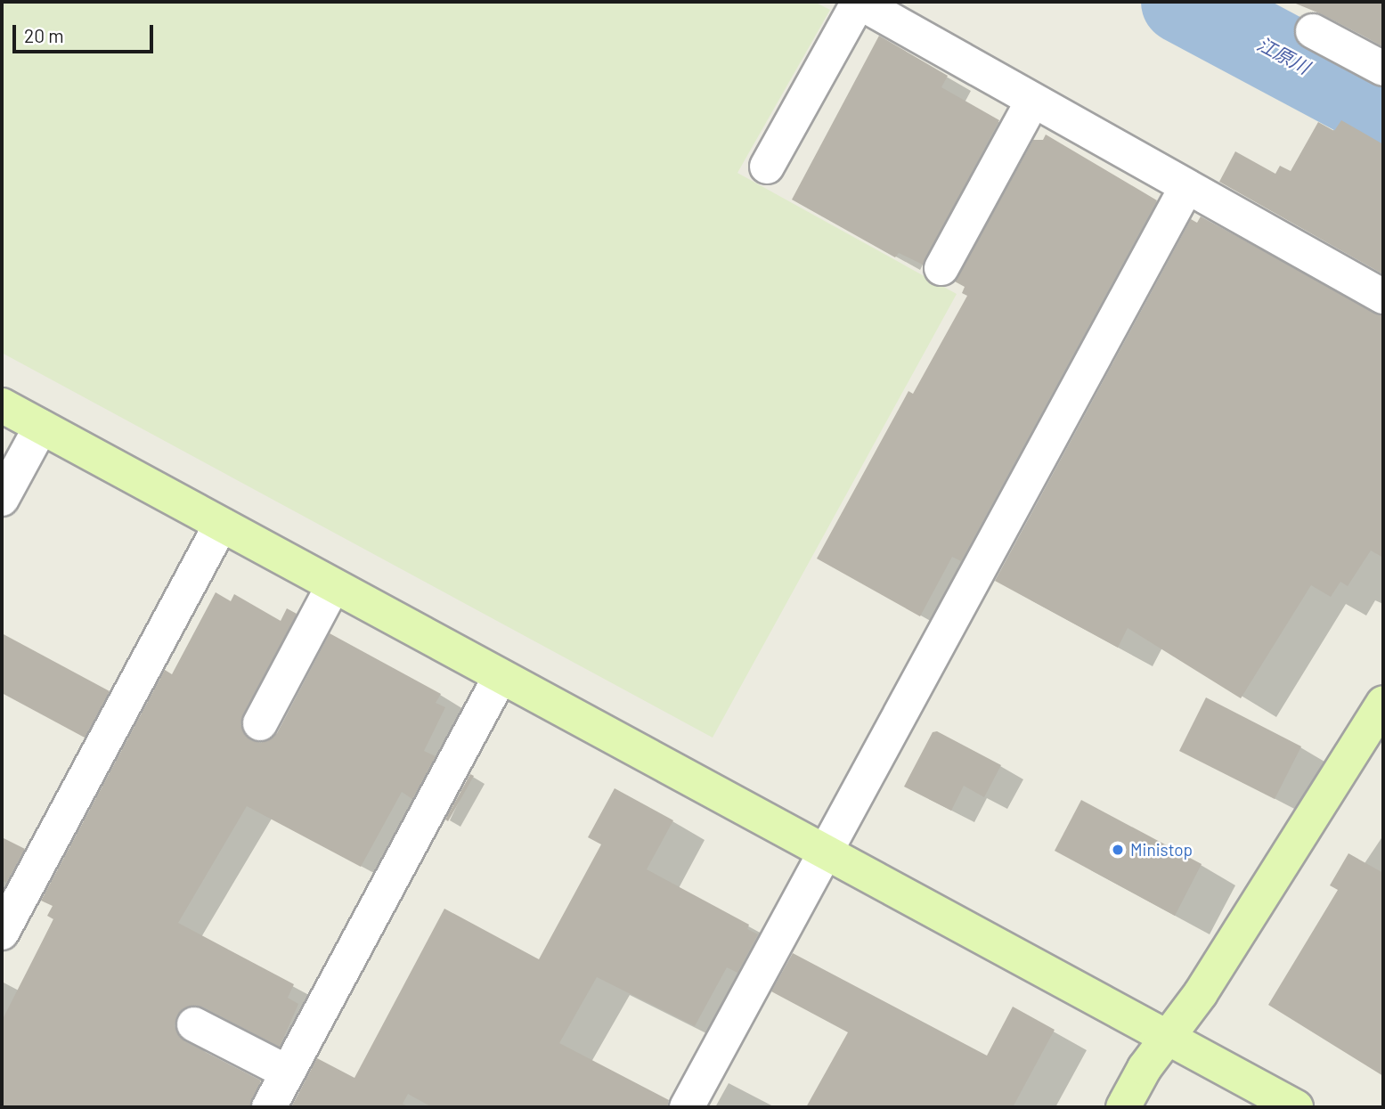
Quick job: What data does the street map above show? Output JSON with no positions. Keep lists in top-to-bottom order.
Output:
{
  "water": ["江原川"],
  "places": ["Ministop"],
  "scale_bar": "20 m"
}
